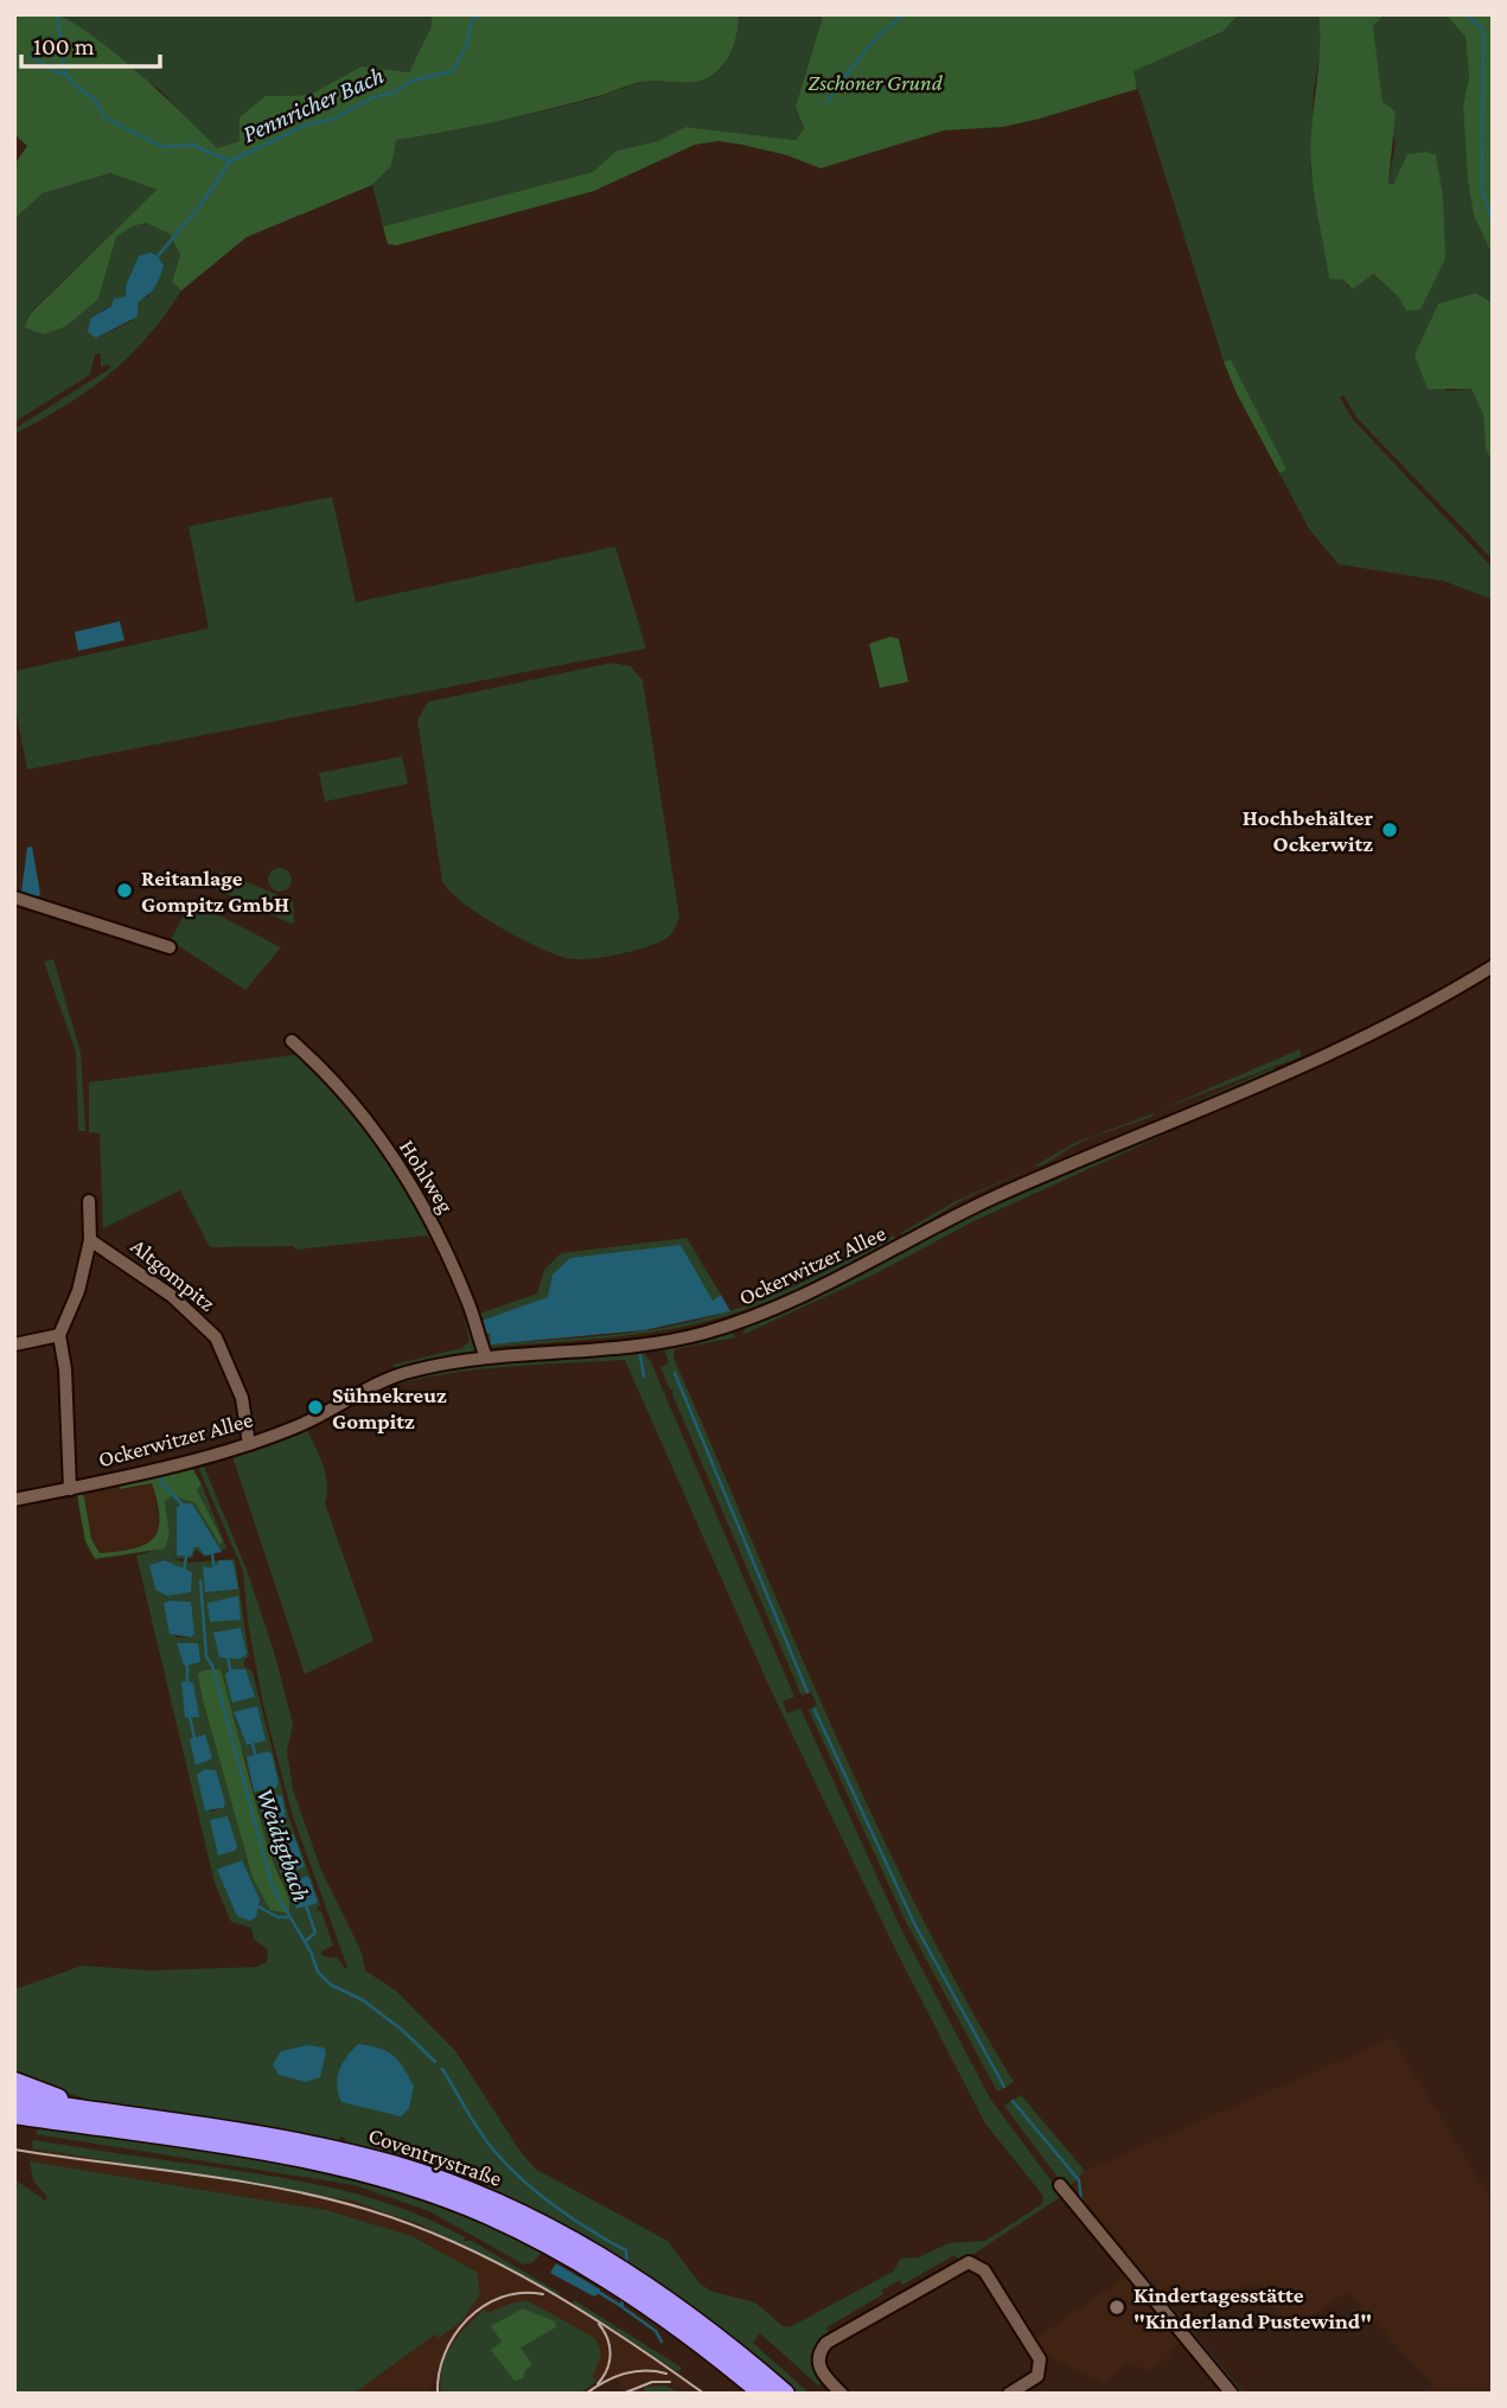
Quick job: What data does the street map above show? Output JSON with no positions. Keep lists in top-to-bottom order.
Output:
{
  "streets": {
    "highway": ["Coventrystraße"],
    "street": ["Hohlweg", "Ockerwitzer Allee", "Altgompitz"]
  },
  "crossings": [
    ["Hohlweg", "Ockerwitzer Allee"],
    ["Ockerwitzer Allee", "Altgompitz"]
  ],
  "water": ["Pennricher Bach", "Weidigtbach"],
  "parks": ["Zschoner Grund"],
  "places": [
    "Hochbehälter Ockerwitz",
    "Reitanlage Gompitz GmbH",
    "Sühnekreuz Gompitz",
    "Kindertagesstätte \"Kinderland Pustewind\""
  ],
  "scale_bar": "100 m"
}
